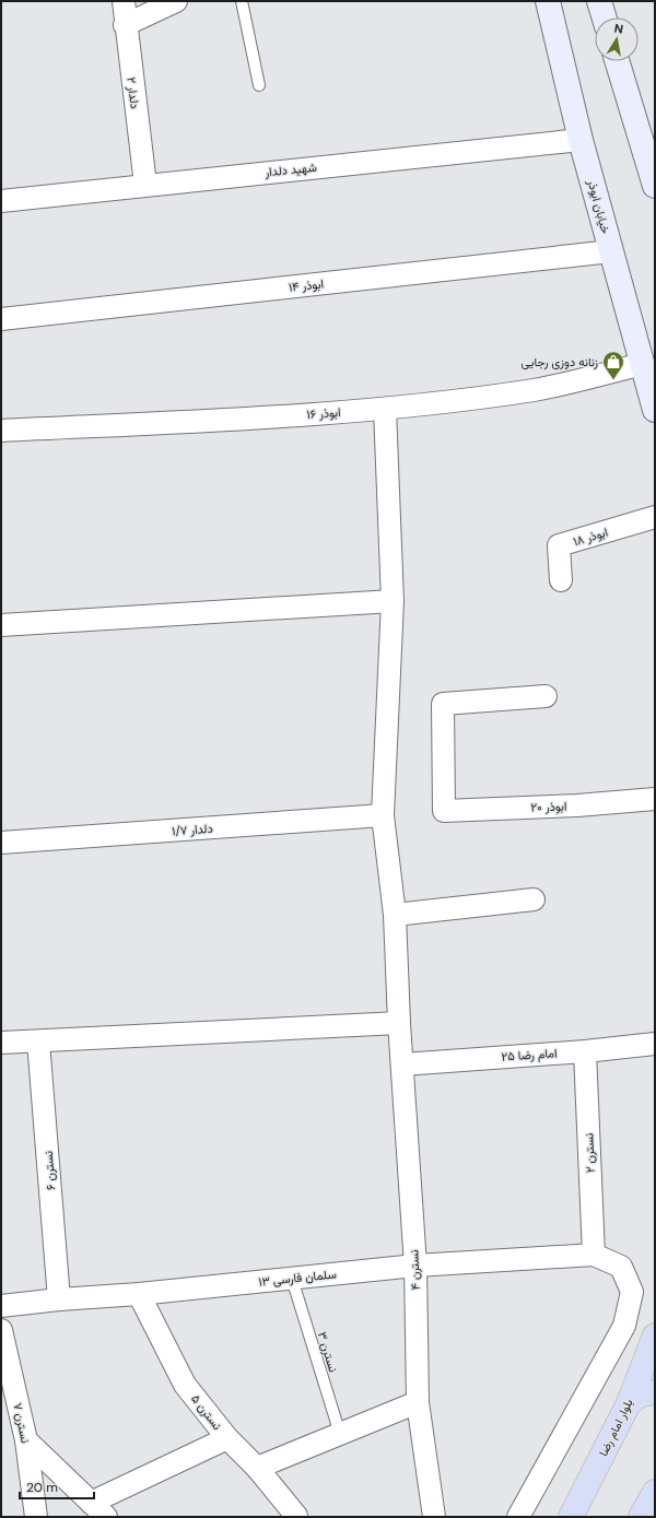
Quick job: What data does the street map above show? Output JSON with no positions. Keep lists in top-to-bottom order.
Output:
{
  "streets": {
    "main road": ["خیابان ابوذر", "بلوار امام رضا"],
    "street": [
      "دلدار ۲",
      "شهید دلدار",
      "ابوذر ۱۴",
      "ابوذر ۱۶",
      "ابوذر ۱۸",
      "ابوذر ۲۰",
      "دلدار ۱/۷",
      "امام رضا ۲۵",
      "نسترن ۲",
      "نسترن ۶",
      "نسترن ۴",
      "۱۳ سلمان فارسی",
      "نسترن ۵",
      "نسترن ۷"
    ],
    "lane": ["۳ نسترن"]
  },
  "crossings": [
    ["دلدار ۲", "شهید دلدار"],
    ["شهید دلدار", "خیابان ابوذر"],
    ["خیابان ابوذر", "ابوذر ۱۴"],
    ["خیابان ابوذر", "ابوذر ۱۶"],
    ["ابوذر ۱۶", "نسترن ۴"],
    ["دلدار ۱/۷", "نسترن ۴"],
    ["امام رضا ۲۵", "نسترن ۲"],
    ["امام رضا ۲۵", "نسترن ۴"],
    ["نسترن ۲", "۱۳ سلمان فارسی"],
    ["نسترن ۶", "۱۳ سلمان فارسی"],
    ["نسترن ۴", "۱۳ سلمان فارسی"],
    ["۱۳ سلمان فارسی", "۳ نسترن"],
    ["۱۳ سلمان فارسی", "نسترن ۵"]
  ],
  "places": {
    "shop": ["زنانه دوزی رجایی"]
  },
  "scale_bar": "20 m",
  "north": "top"
}
